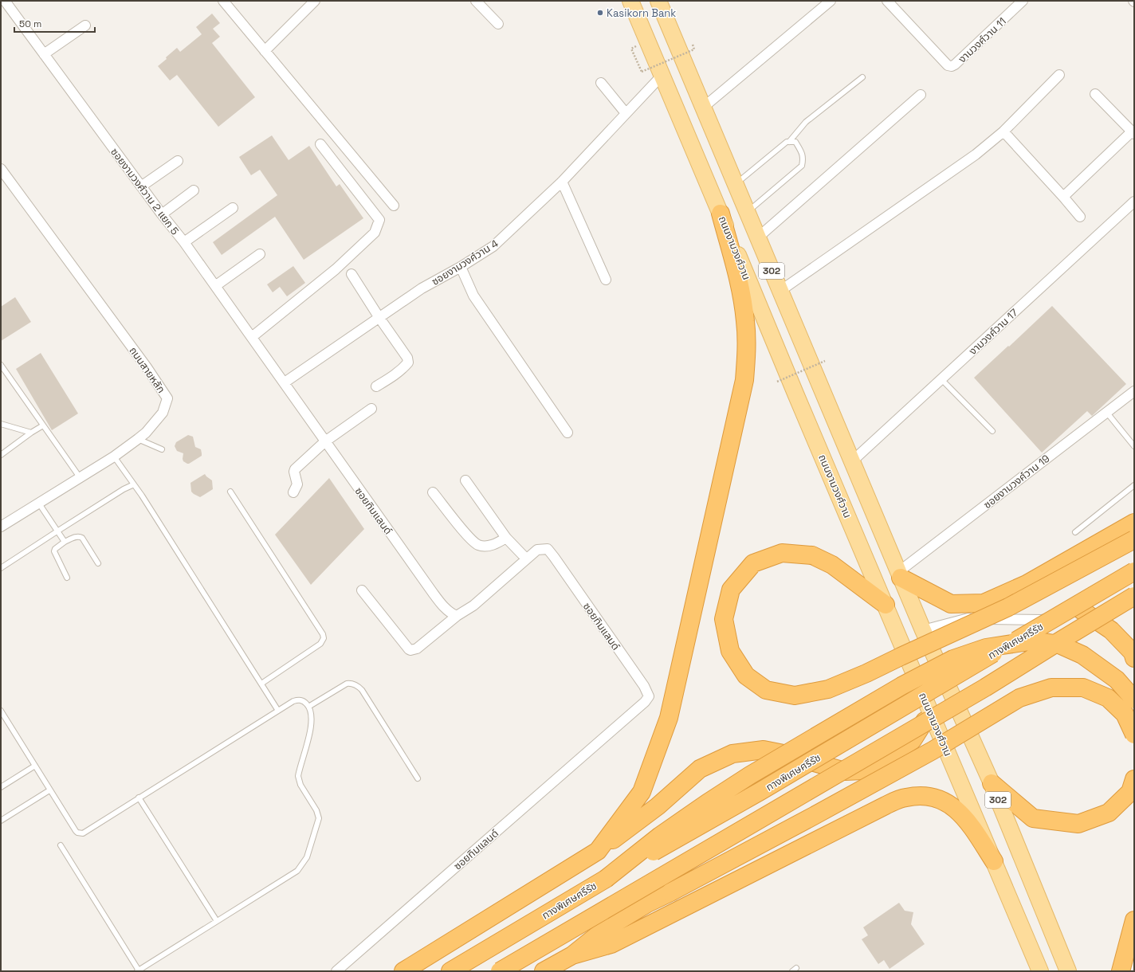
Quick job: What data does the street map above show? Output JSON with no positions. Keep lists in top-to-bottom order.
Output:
{
  "streets": {
    "highway": ["ทางพิเศษศรีรัช"],
    "main road": ["ถนนงามวงศ์วาน", "302"],
    "street": [
      "งามวงศ์วาน 11",
      "ซอยงามวงศ์วาน 2 แยก 5",
      "ซอยงามวงศ์วาน 4",
      "งามวงศ์วาน 17",
      "ถนนสายหลัก",
      "ซอยงามวงศ์วาน 19",
      "ซอยทิมแลนด์"
    ]
  },
  "crossings": [
    ["ซอยงามวงศ์วาน 2 แยก 5", "ซอยงามวงศ์วาน 4"],
    ["ซอยงามวงศ์วาน 2 แยก 5", "ซอยทิมแลนด์"],
    ["ถนนงามวงศ์วาน", "ซอยงามวงศ์วาน 4"],
    ["ซอยงามวงศ์วาน 4", "ซอยทิมแลนด์"],
    ["302", "งามวงศ์วาน 17"],
    ["302", "ซอยงามวงศ์วาน 19"]
  ],
  "places": ["Kasikorn Bank"],
  "scale_bar": "50 m"
}
